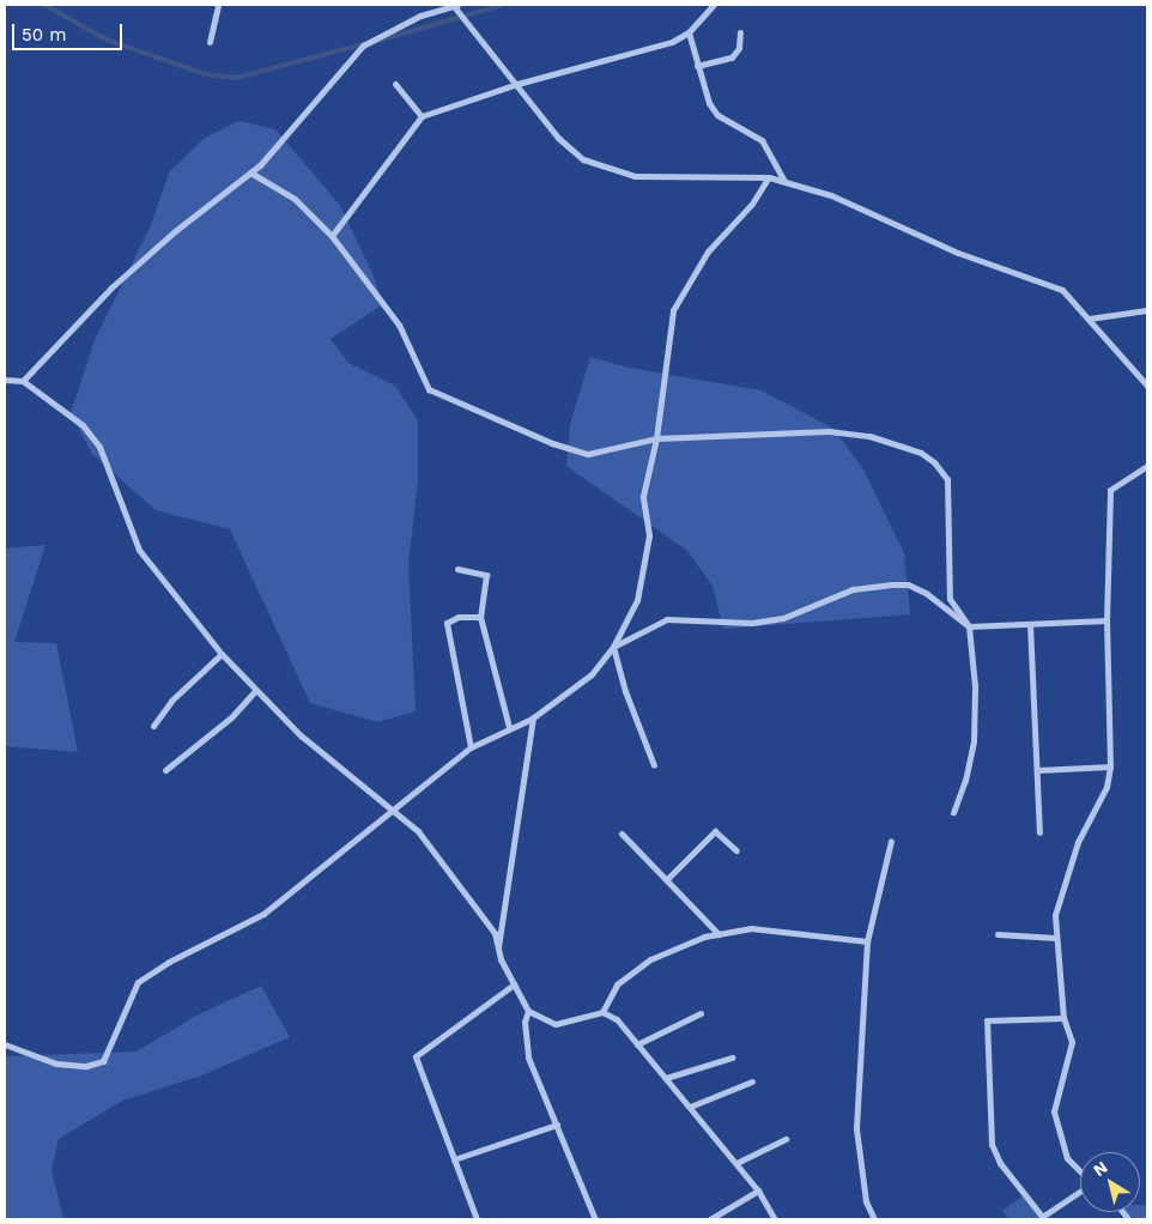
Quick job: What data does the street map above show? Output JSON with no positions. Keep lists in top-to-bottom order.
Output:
{
  "scale_bar": "50 m",
  "north": "top left"
}
